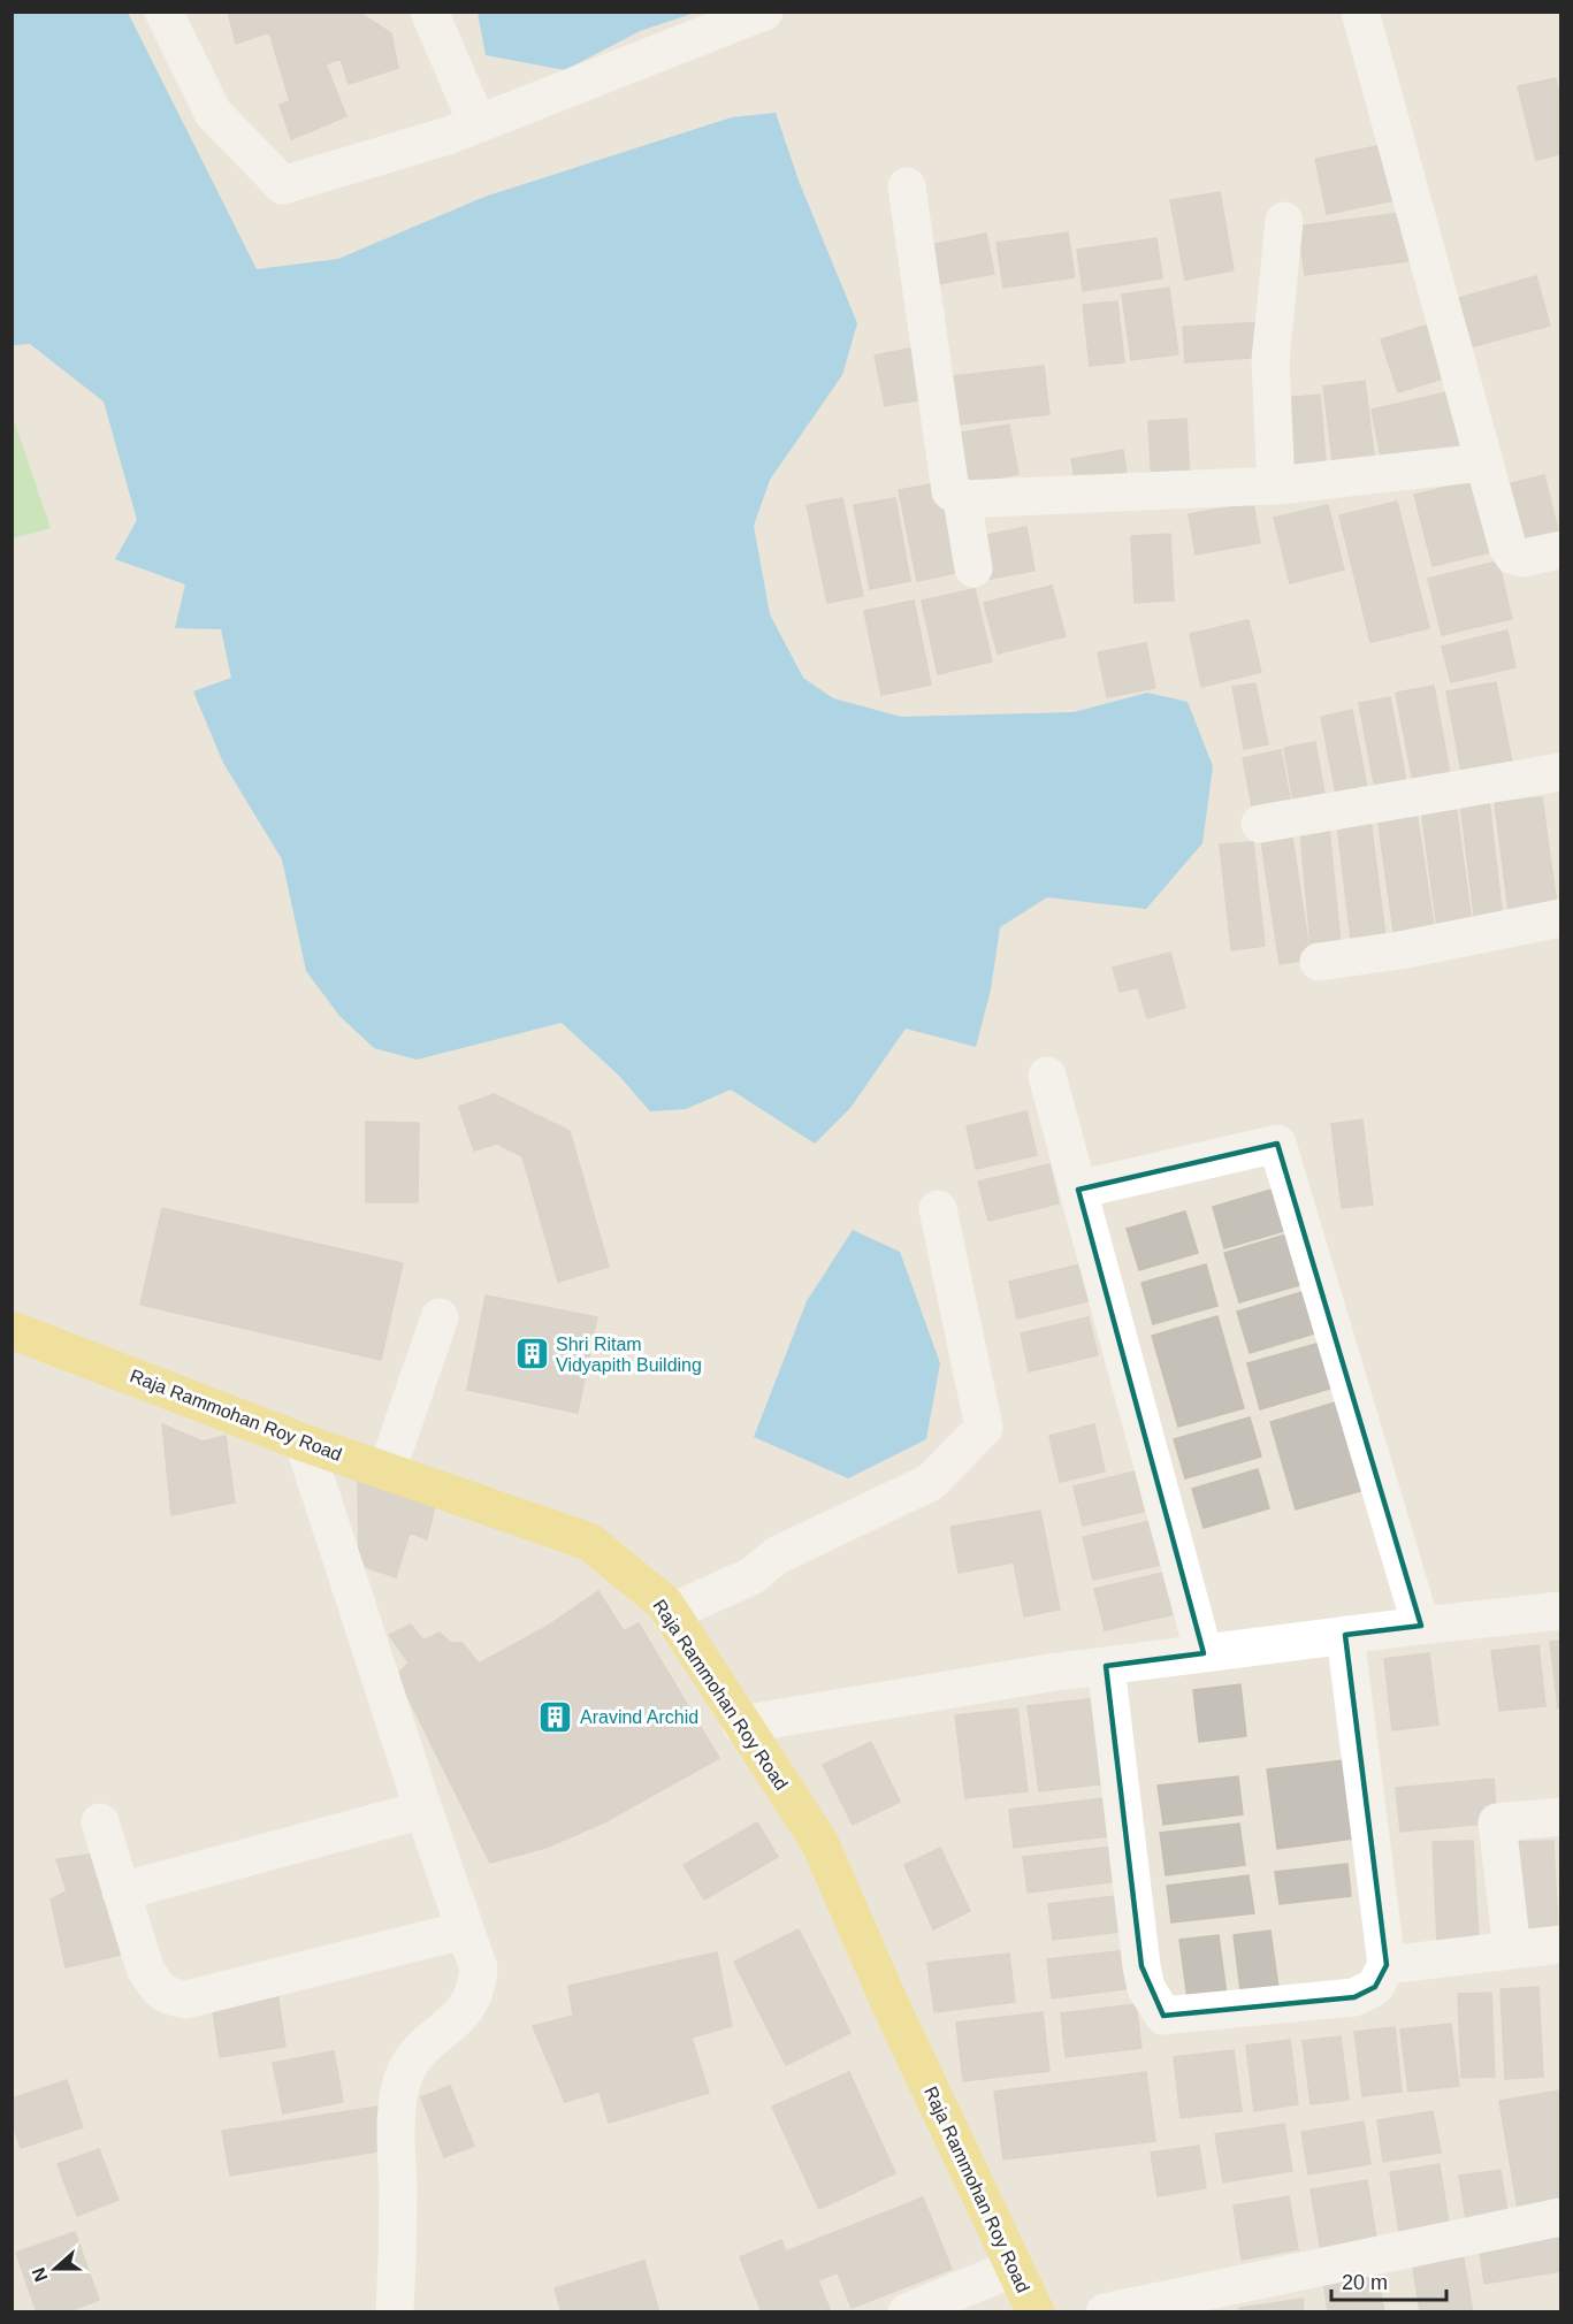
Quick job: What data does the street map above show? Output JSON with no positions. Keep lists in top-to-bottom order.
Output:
{
  "streets": {
    "main road": ["Raja Rammohan Roy Road"]
  },
  "places": {
    "building": ["Shri Ritam Vidyapith Building", "Aravind Archid"]
  },
  "scale_bar": "20 m",
  "north": "left"
}
